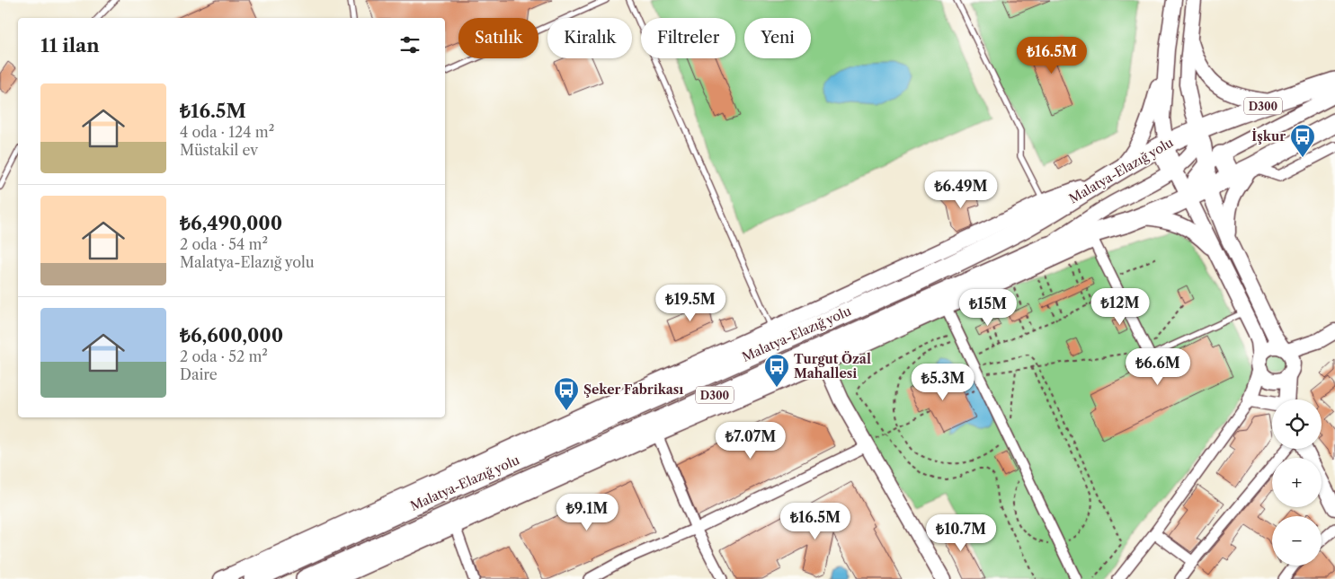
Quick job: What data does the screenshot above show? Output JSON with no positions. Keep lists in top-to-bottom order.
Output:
{
  "streets": {
    "highway": ["D300", "Malatya-Elazığ yolu"]
  },
  "places": {
    "bus stop": ["İşkur", "Turgut Özal Mahallesi", "Şeker Fabrikası"]
  },
  "page": {
    "chip": [
      "Satılık",
      "Kiralık",
      "Filtreler",
      "Yeni"
    ],
    "heading": "11 ilan",
    "price": [
      "₺16.5M",
      "₺6.49M",
      "₺19.5M",
      "₺12M",
      "₺15M",
      "₺6.6M",
      "₺5.3M",
      "₺7.07M",
      "₺9.1M",
      "₺16.5M",
      "₺10.7M"
    ],
    "list": [
      {
        "name": "₺16.5M",
        "note": "4 oda · 124 m² · Müstakil ev"
      },
      {
        "name": "₺6,490,000",
        "note": "2 oda · 54 m² · Malatya-Elazığ yolu"
      },
      {
        "name": "₺6,600,000",
        "note": "2 oda · 52 m² · Daire"
      }
    ],
    "map_buttons": ["+", "−"]
  }
}
